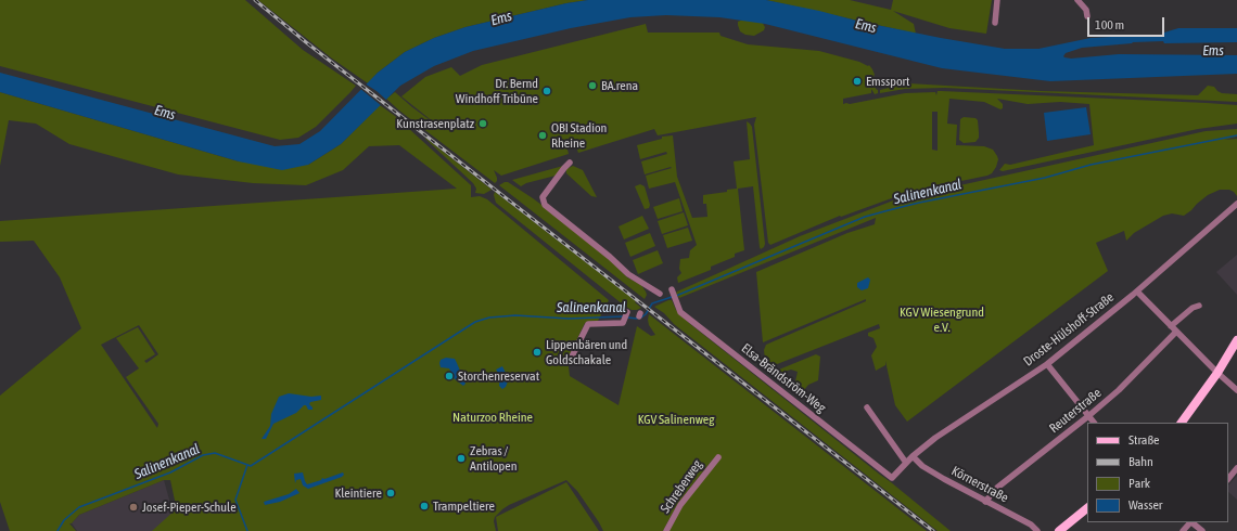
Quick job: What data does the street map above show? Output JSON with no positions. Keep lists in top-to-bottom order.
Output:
{
  "streets": {
    "street": [
      "Droste-Hülshoff-Straße",
      "Elsa-Brändström-Weg",
      "Reuterstraße",
      "Körnerstraße",
      "Schreberweg"
    ]
  },
  "crossings": [
    ["Droste-Hülshoff-Straße", "Elsa-Brändström-Weg"],
    ["Droste-Hülshoff-Straße", "Körnerstraße"],
    ["Reuterstraße", "Körnerstraße"]
  ],
  "water": ["Ems", "Salinenkanal"],
  "parks": ["KGV Wiesengrund e.V.", "Naturzoo Rheine", "KGV Salinenweg"],
  "places": [
    "Emssport",
    "BA.rena",
    "Dr. Bernd Windhoff Tribüne",
    "Kunstrasenplatz",
    "OBI Stadion Rheine",
    "Lippenbären und Goldschakale",
    "Storchenreservat",
    "Zebras / Antilopen",
    "Kleintiere",
    "Trampeltiere",
    "Josef-Pieper-Schule"
  ],
  "legend": [
    "Straße",
    "Bahn",
    "Park",
    "Wasser"
  ],
  "scale_bar": "100 m"
}
